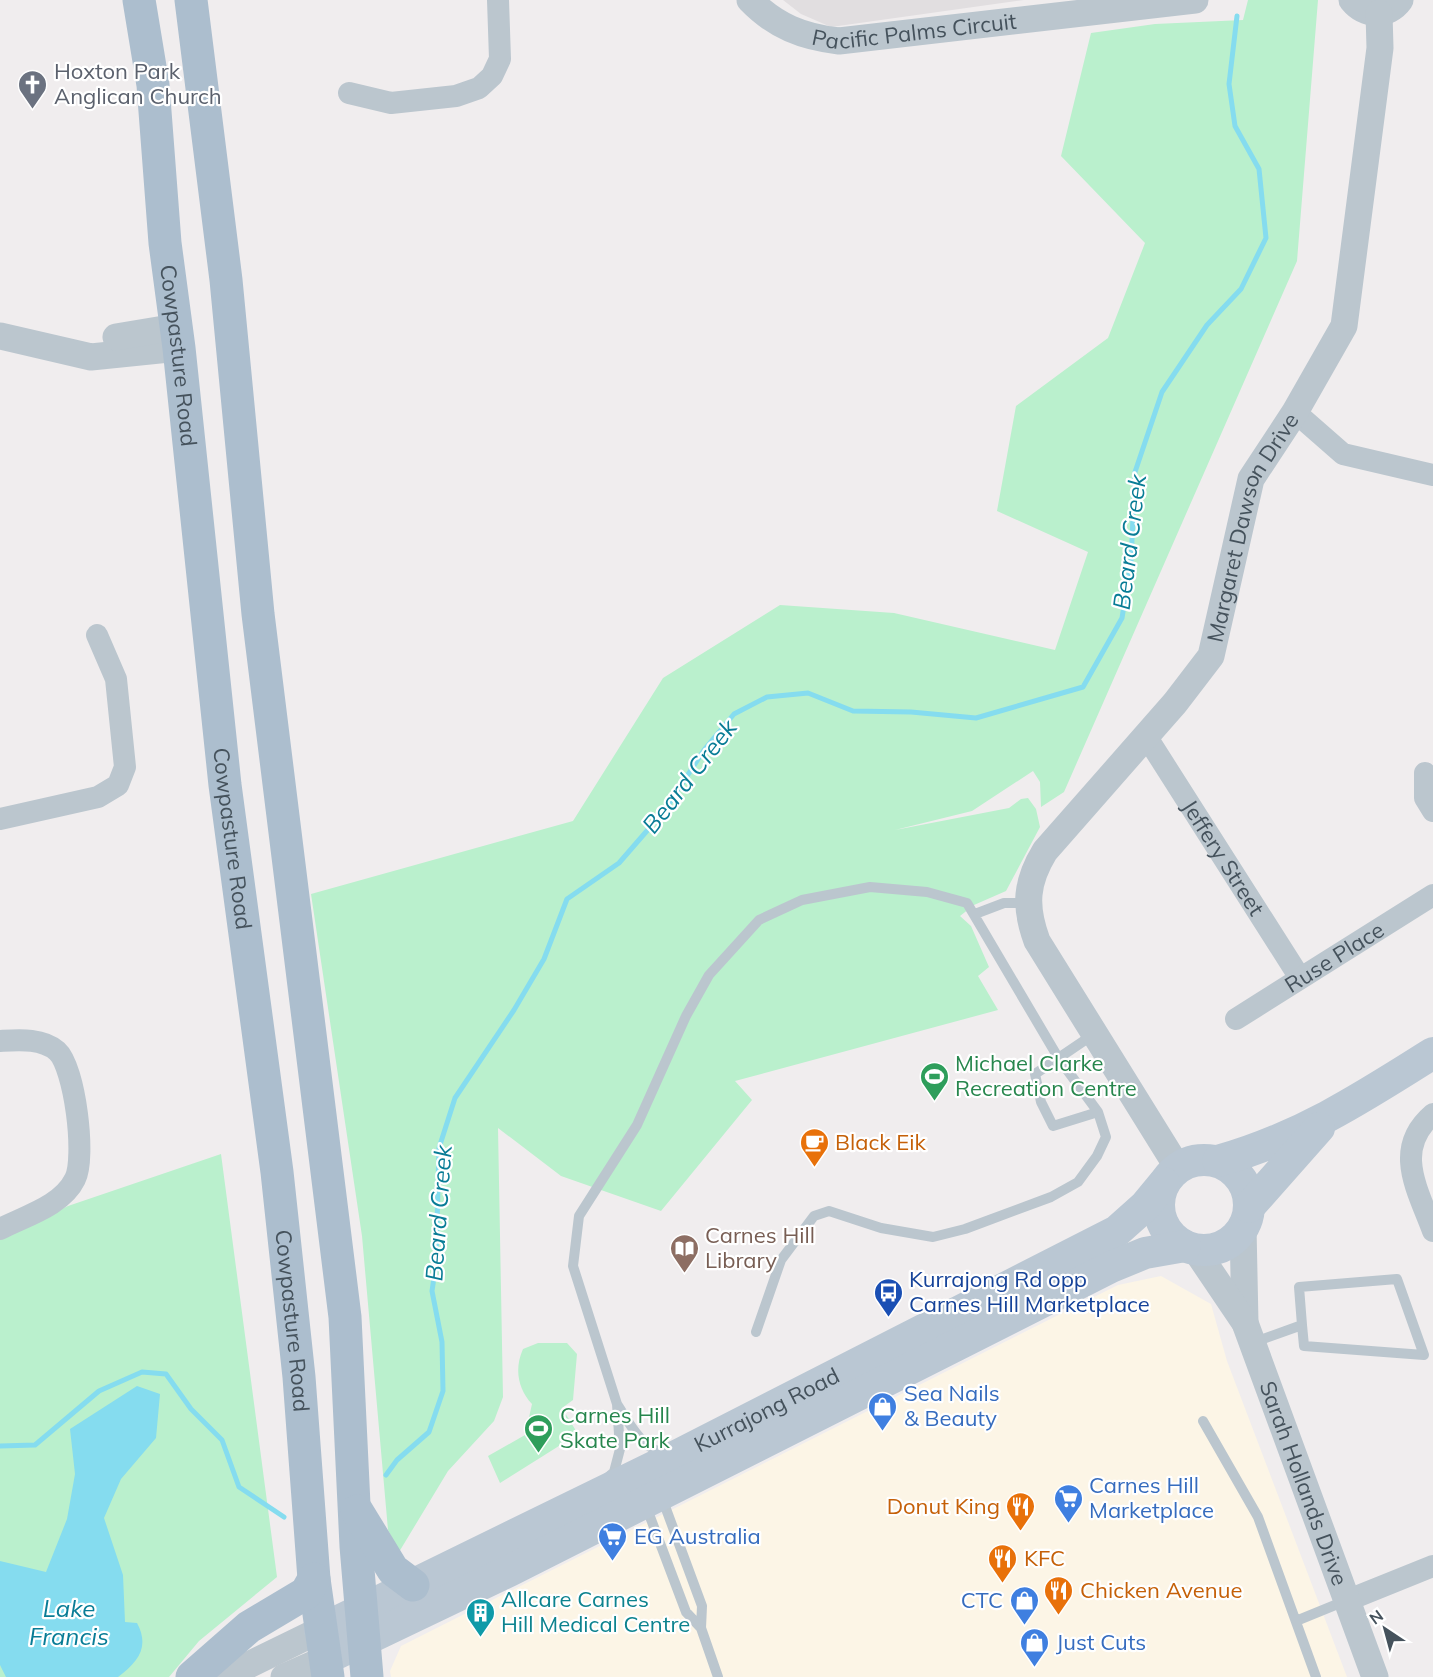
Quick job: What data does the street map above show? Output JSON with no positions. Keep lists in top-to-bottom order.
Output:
{
  "streets": {
    "main road": ["Cowpasture Road", "Kurrajong Road"],
    "street": [
      "Pacific Palms Circuit",
      "Margaret Dawson Drive",
      "Jeffery Street",
      "Ruse Place",
      "Sarah Hollands Drive"
    ]
  },
  "crossings": [
    ["Cowpasture Road", "Kurrajong Road"],
    ["Margaret Dawson Drive", "Jeffery Street"],
    ["Margaret Dawson Drive", "Kurrajong Road"],
    ["Margaret Dawson Drive", "Sarah Hollands Drive"],
    ["Jeffery Street", "Ruse Place"],
    ["Kurrajong Road", "Sarah Hollands Drive"]
  ],
  "water": ["Beard Creek", "Lake Francis"],
  "places": {
    "church": ["Hoxton Park Anglican Church"],
    "sports": ["Michael Clarke Recreation Centre", "Carnes Hill Skate Park"],
    "cafe": ["Black Eik"],
    "library": ["Carnes Hill Library"],
    "bus stop": ["Kurrajong Rd opp Carnes Hill Marketplace"],
    "shop": ["Sea Nails & Beauty", "CTC", "Just Cuts"],
    "supermarket": ["Carnes Hill Marketplace", "EG Australia"],
    "restaurant": ["Donut King", "KFC", "Chicken Avenue"],
    "building": ["Allcare Carnes Hill Medical Centre"]
  },
  "north": "top left"
}
